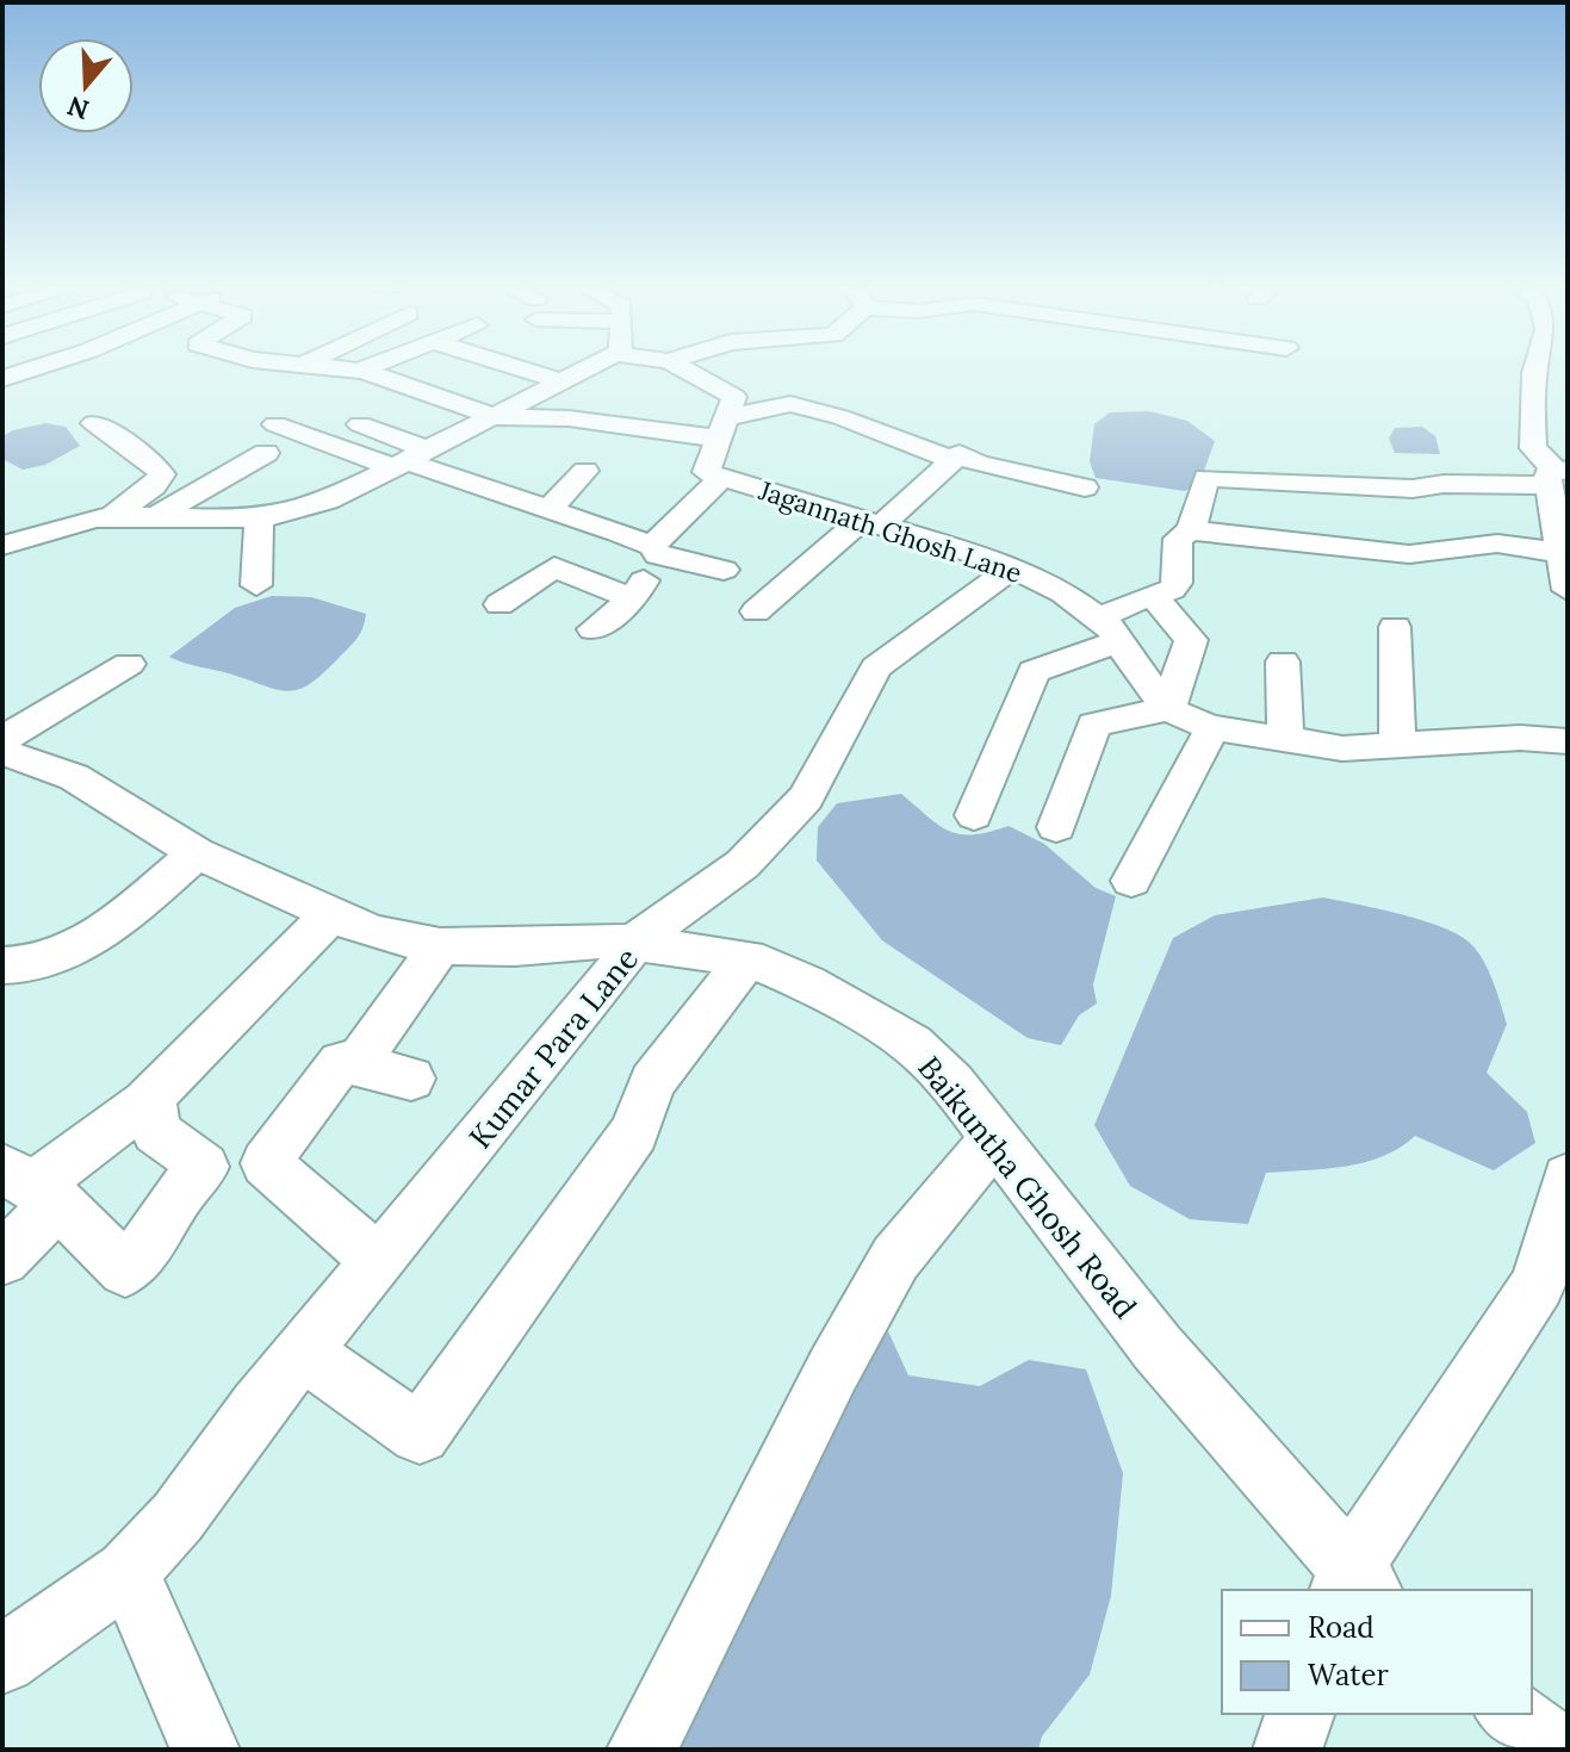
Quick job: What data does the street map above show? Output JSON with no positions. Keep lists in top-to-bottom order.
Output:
{
  "streets": {
    "street": ["Jagannath Ghosh Lane", "Kumar Para Lane", "Baikuntha Ghosh Road"]
  },
  "crossings": [
    ["Jagannath Ghosh Lane", "Kumar Para Lane"],
    ["Kumar Para Lane", "Baikuntha Ghosh Road"]
  ],
  "legend": ["Road", "Water"],
  "north": "bottom"
}
